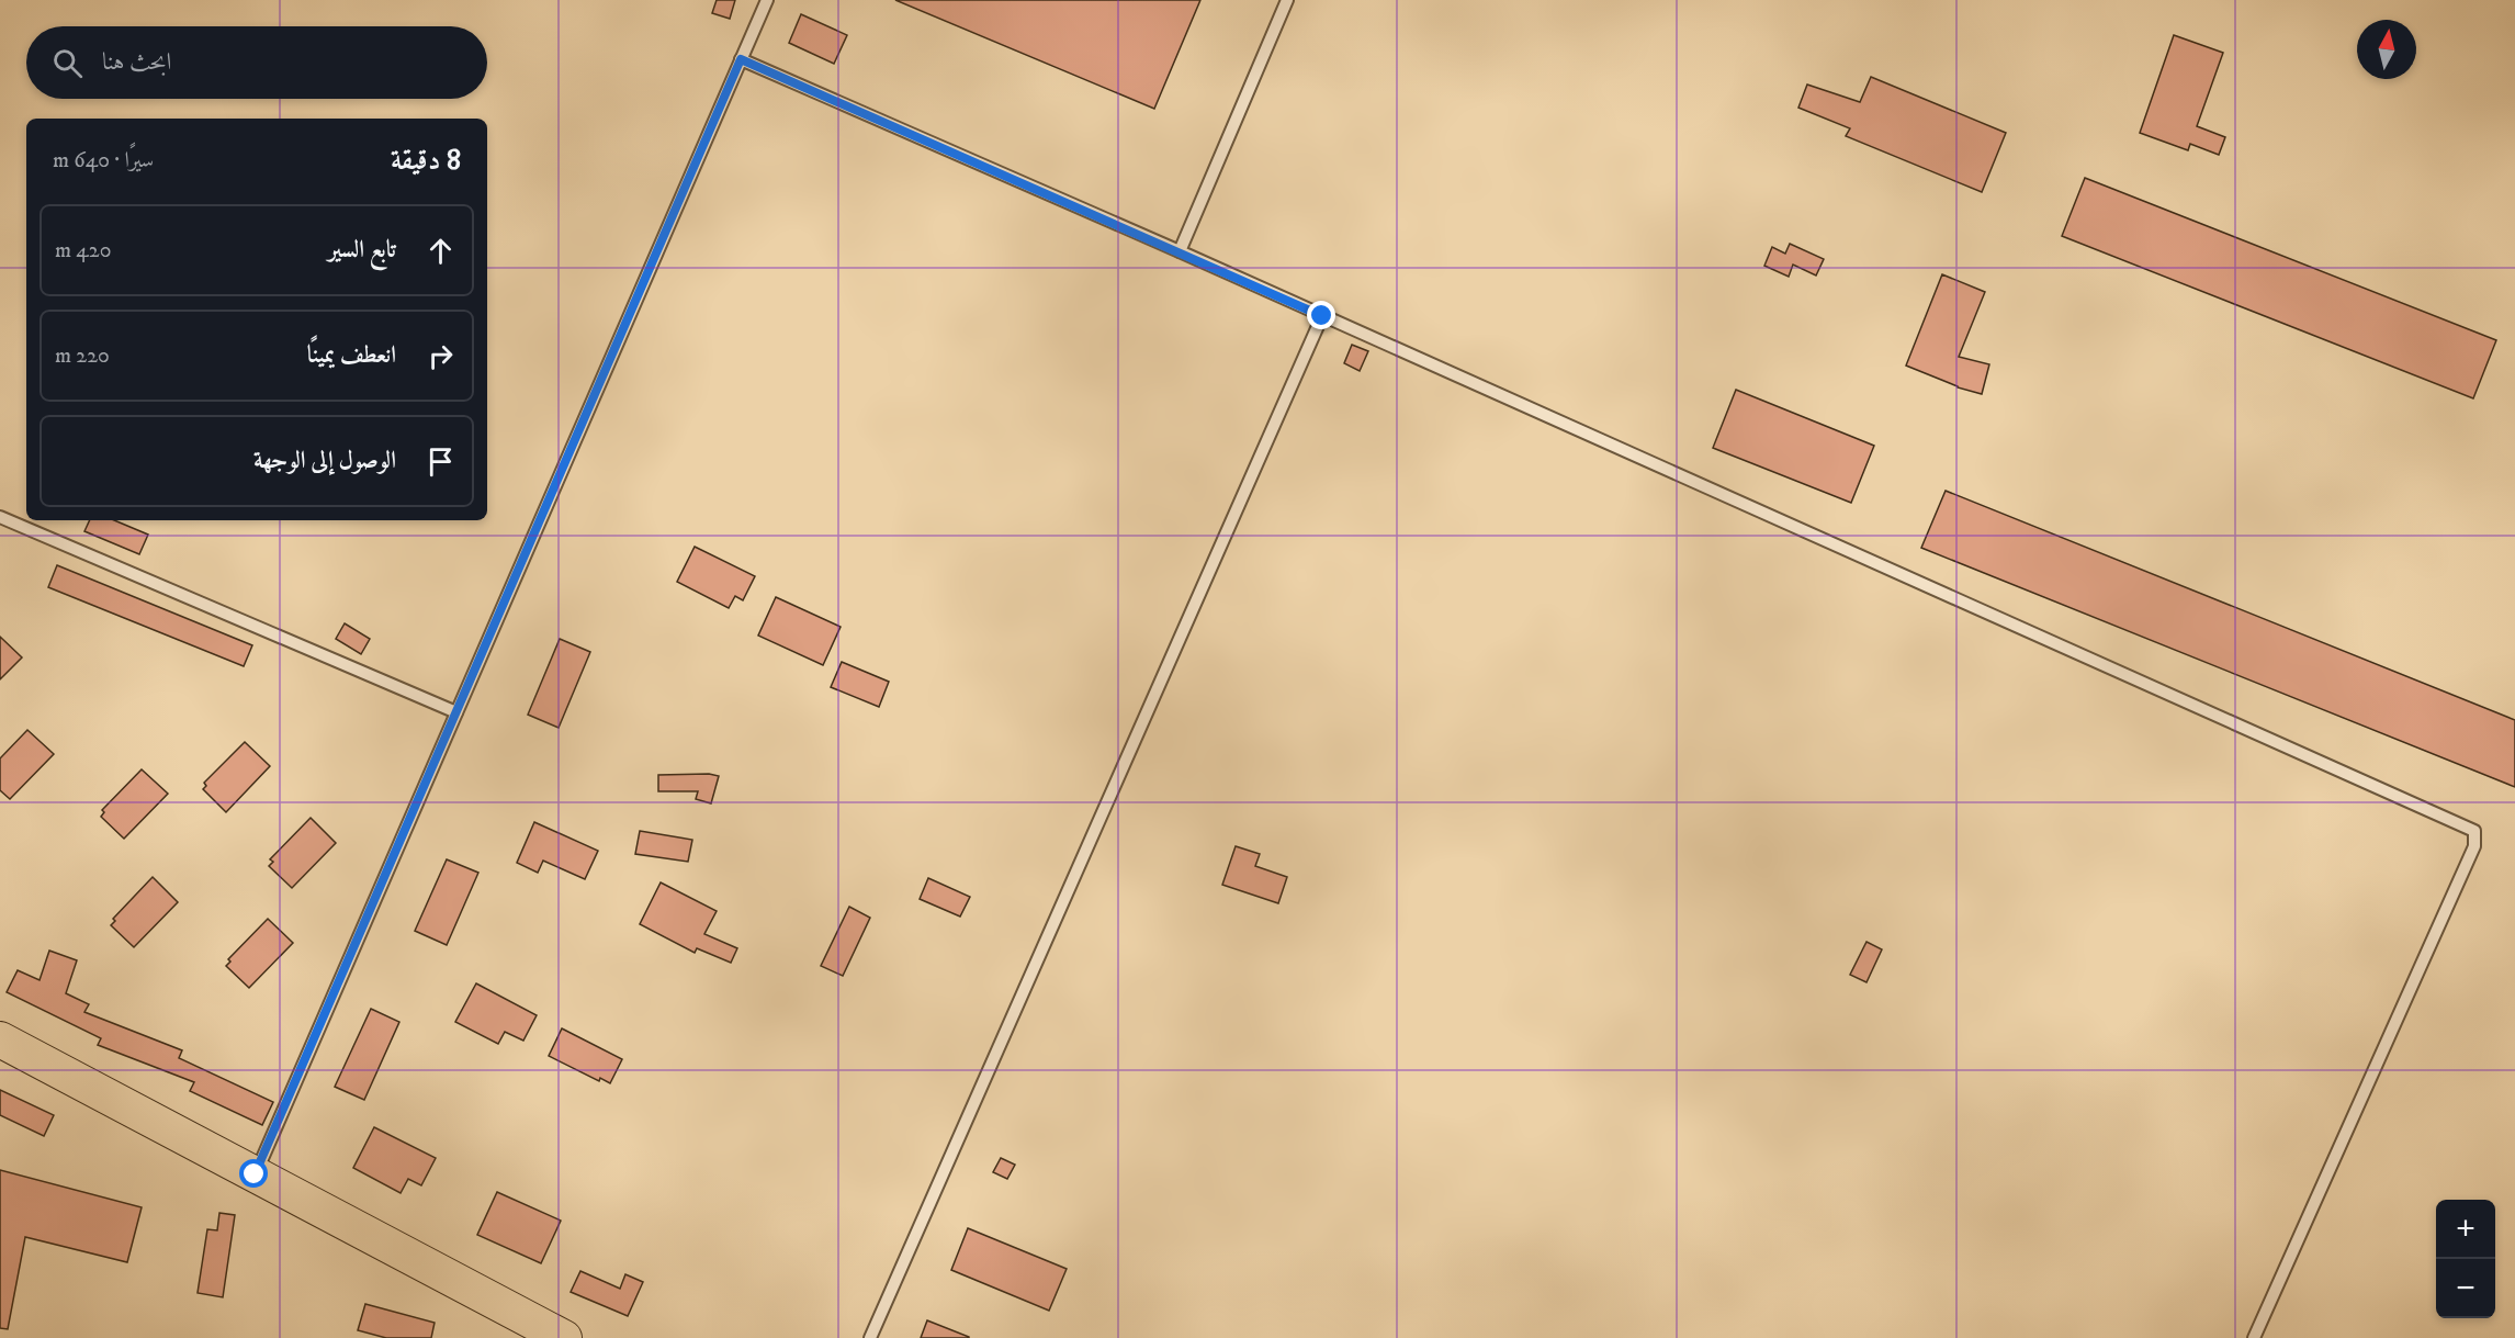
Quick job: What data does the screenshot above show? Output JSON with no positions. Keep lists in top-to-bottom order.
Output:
{
  "north": "top",
  "page": {
    "search": "ابحث هنا",
    "heading": ["8 دقيقة", "سيرًا · 640 m"],
    "list": [
      ["تابع السير", "420 m"],
      ["انعطف يمينًا", "220 m"],
      "الوصول إلى الوجهة"
    ],
    "map_buttons": ["+", "−"]
  }
}
